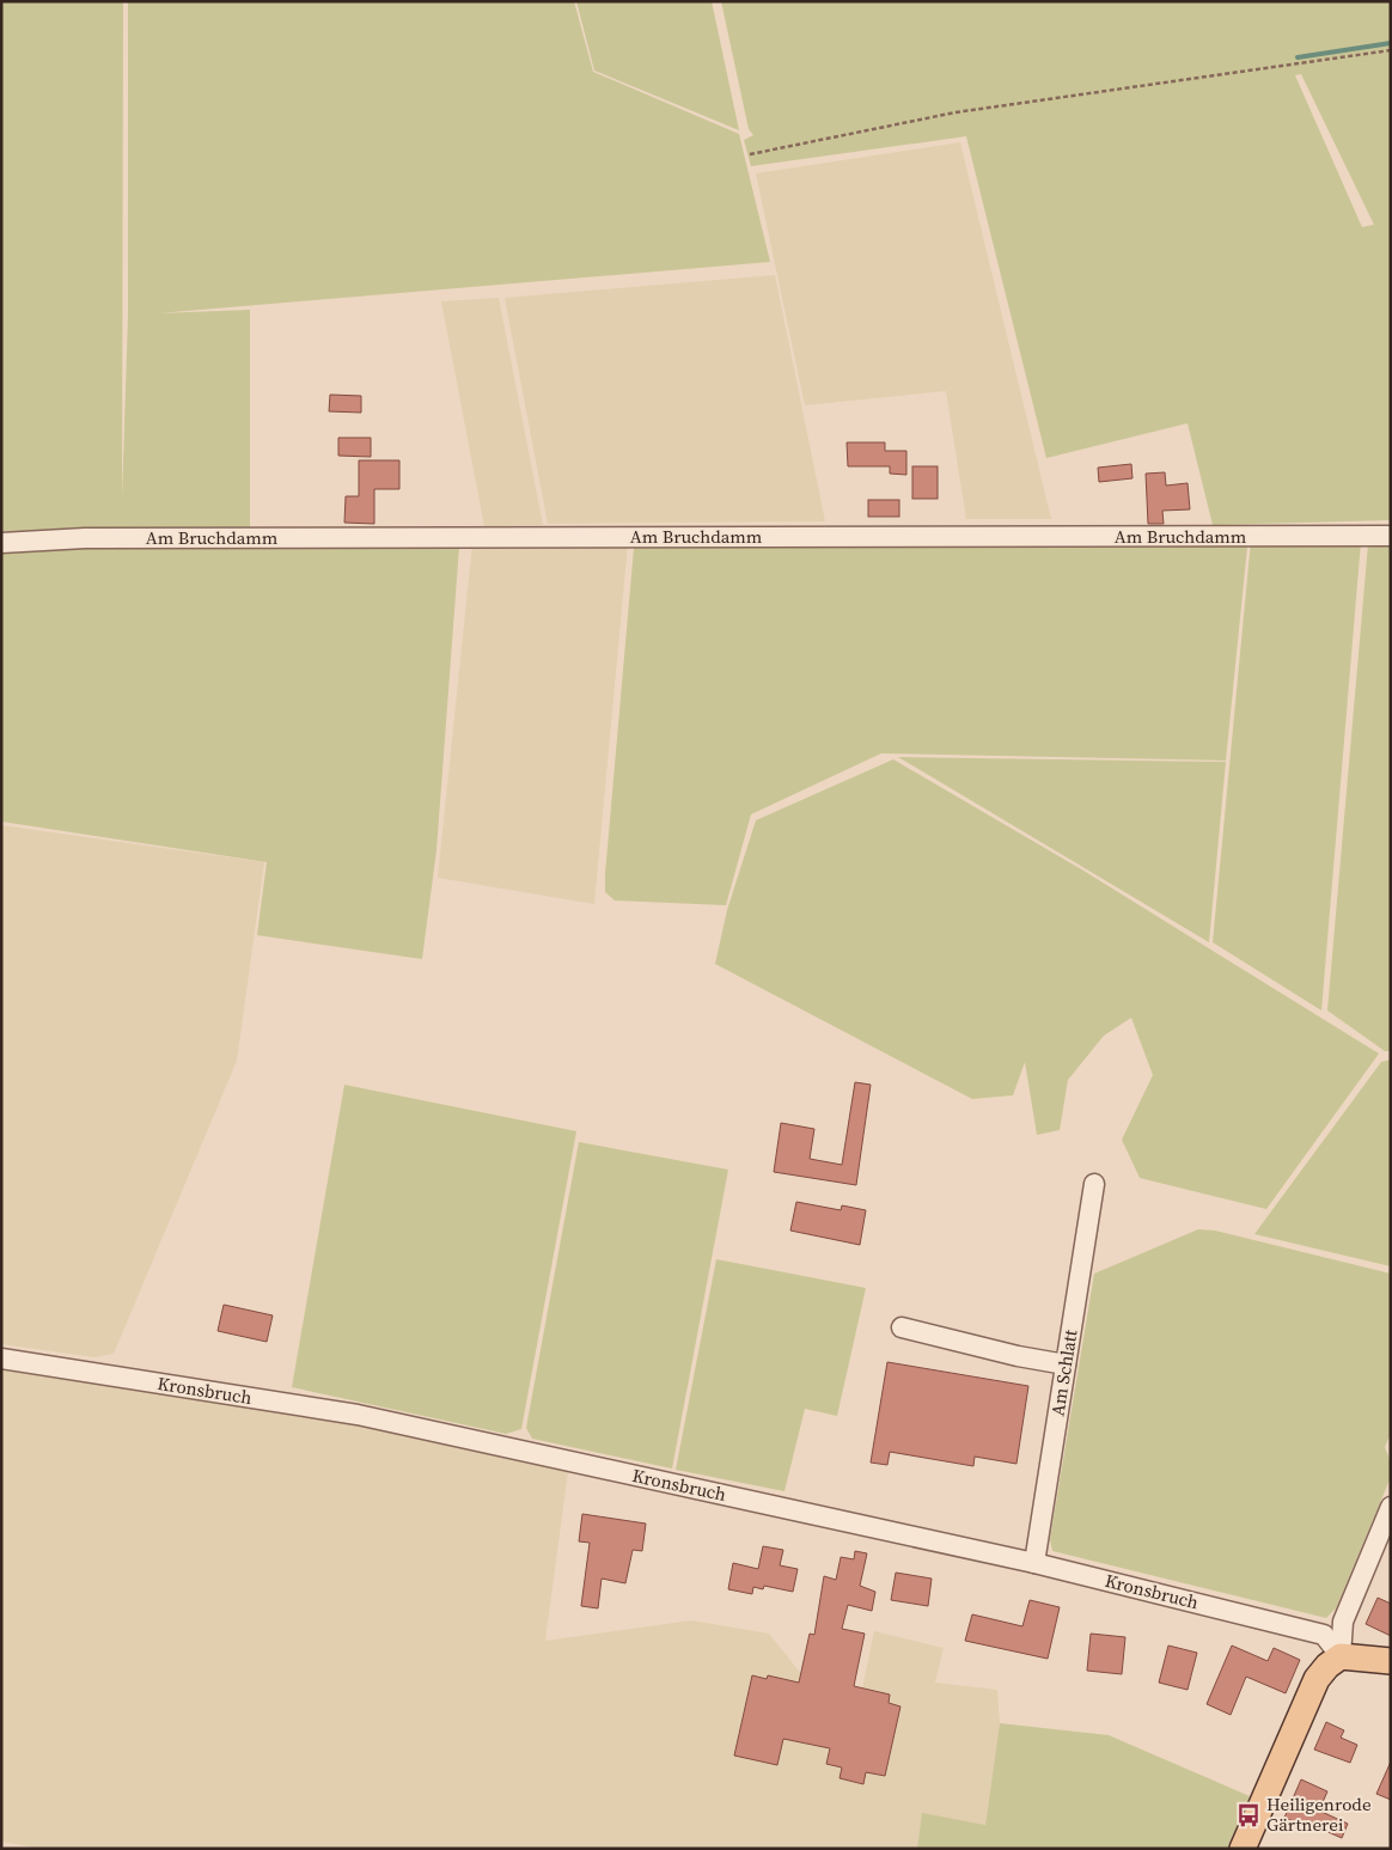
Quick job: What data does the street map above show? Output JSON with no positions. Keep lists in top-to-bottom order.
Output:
{
  "streets": {
    "street": ["Am Bruchdamm", "Am Schlatt", "Kronsbruch"]
  },
  "crossings": [
    ["Am Schlatt", "Kronsbruch"]
  ],
  "places": {
    "bus stop": ["Heiligenrode Gärtnerei"]
  }
}
